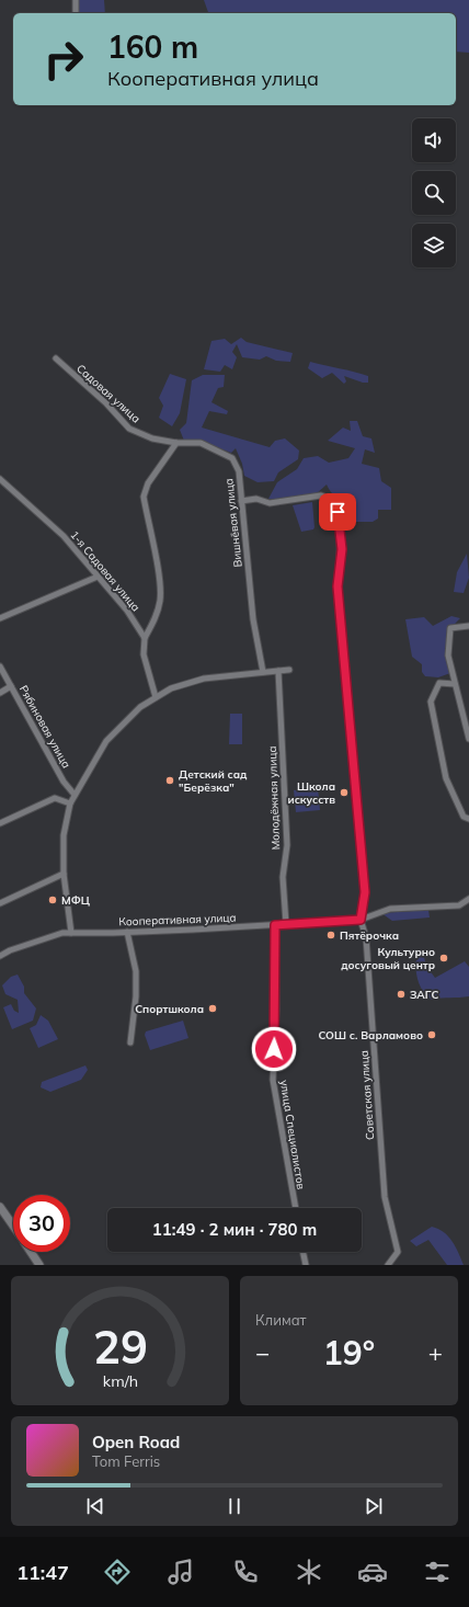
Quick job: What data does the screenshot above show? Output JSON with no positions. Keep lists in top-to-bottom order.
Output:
{
  "streets": {
    "street": [
      "Садовая улица",
      "Вишнёвая улица",
      "1-я Садовая улица",
      "Рябиновая улица",
      "Молодёжная улица",
      "Кооперативная улица",
      "Советская улица",
      "улица Специалистов"
    ]
  },
  "crossings": [
    ["Садовая улица", "Вишнёвая улица"],
    ["Вишнёвая улица", "Советская улица"],
    ["Молодёжная улица", "Кооперативная улица"],
    ["Кооперативная улица", "Советская улица"],
    ["Кооперативная улица", "улица Специалистов"]
  ],
  "places": [
    "Детский сад \"Берёзка\"",
    "Школа искусств",
    "МФЦ",
    "Пятёрочка",
    "Культурно досуговый центр",
    "ЗАГС",
    "Спортшкола",
    "СОШ с. Варламово"
  ],
  "page": {
    "turn": ["160 m", "Кооперативная улица"],
    "limit": "30",
    "trip": "11:49 · 2 мин · 780 m",
    "tile": "Климат",
    "heat": ["−", "19°", "+"],
    "song": ["Open Road", "Tom Ferris"],
    "tabs": "11:47",
    "gauge": ["29", "km/h"]
  }
}
